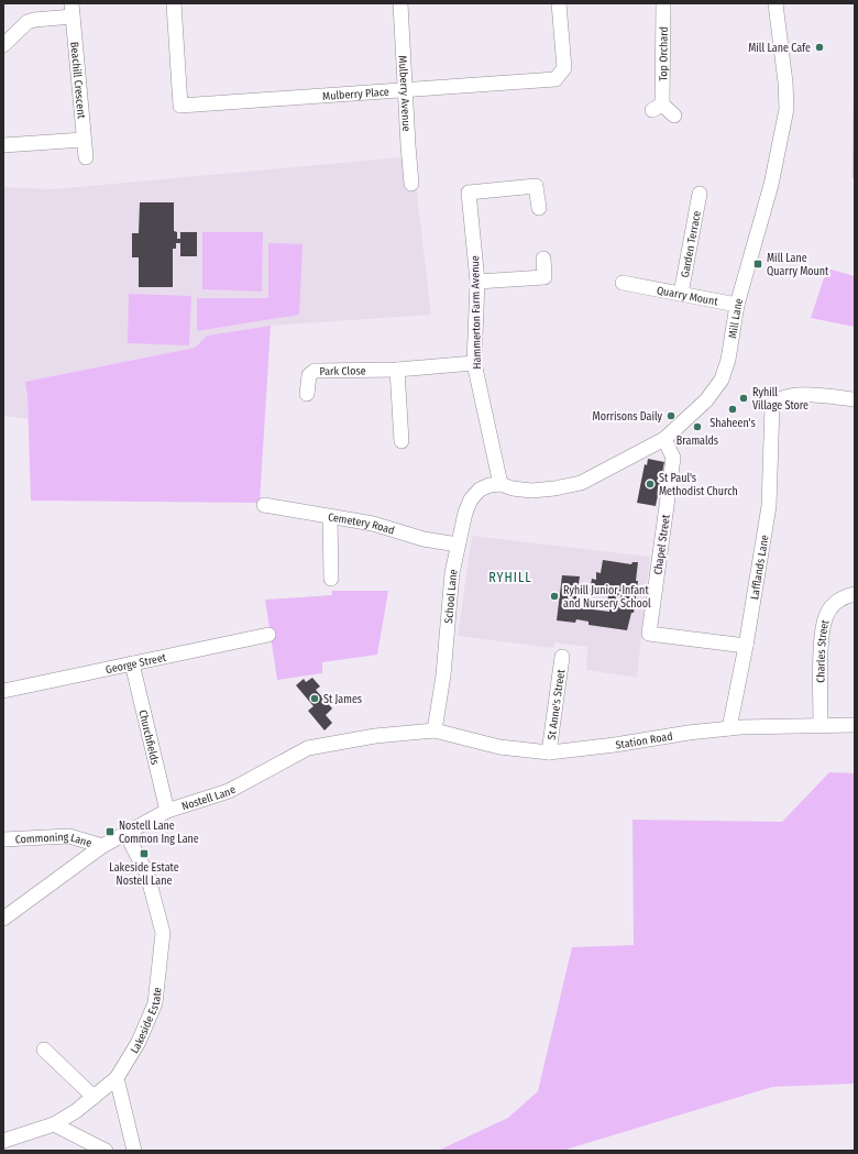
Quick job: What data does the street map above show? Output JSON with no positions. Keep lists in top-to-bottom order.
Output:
{
  "streets": {
    "street": [
      "Top Orchard",
      "Beachill Crescent",
      "Mulberry Place",
      "Mulberry Avenue",
      "Garden Terrace",
      "Quarry Mount",
      "Hammerton Farm Avenue",
      "Mill Lane",
      "Park Close",
      "Cemetery Road",
      "Chapel Street",
      "Lafflands Lane",
      "School Lane",
      "Charles Street",
      "George Street",
      "St Anne's Street",
      "Churchfields",
      "Station Road",
      "Nostell Lane",
      "Commoning Lane",
      "Lakeside Estate"
    ]
  },
  "crossings": [
    ["Mulberry Place", "Mulberry Avenue"],
    ["Garden Terrace", "Quarry Mount"],
    ["Quarry Mount", "Mill Lane"],
    ["Hammerton Farm Avenue", "Mill Lane"],
    ["Hammerton Farm Avenue", "Park Close"],
    ["Hammerton Farm Avenue", "School Lane"],
    ["Mill Lane", "Chapel Street"],
    ["Mill Lane", "School Lane"],
    ["Cemetery Road", "School Lane"],
    ["Chapel Street", "Lafflands Lane"],
    ["Lafflands Lane", "Station Road"],
    ["School Lane", "Station Road"],
    ["School Lane", "Nostell Lane"],
    ["Charles Street", "Station Road"],
    ["George Street", "Churchfields"],
    ["St Anne's Street", "Station Road"],
    ["Churchfields", "Nostell Lane"],
    ["Station Road", "Nostell Lane"],
    ["Nostell Lane", "Commoning Lane"],
    ["Nostell Lane", "Lakeside Estate"]
  ],
  "districts": ["RYHILL"],
  "places": {
    "other": [
      "Mill Lane Cafe",
      "Ryhill Village Store",
      "Shaheen's",
      "Morrisons Daily",
      "Bramalds",
      "St Paul's Methodist Church",
      "Ryhill Junior, Infant and Nursery School",
      "St James"
    ],
    "transit": ["Mill Lane Quarry Mount", "Nostell Lane Common Ing Lane", "Lakeside Estate Nostell Lane"]
  }
}
